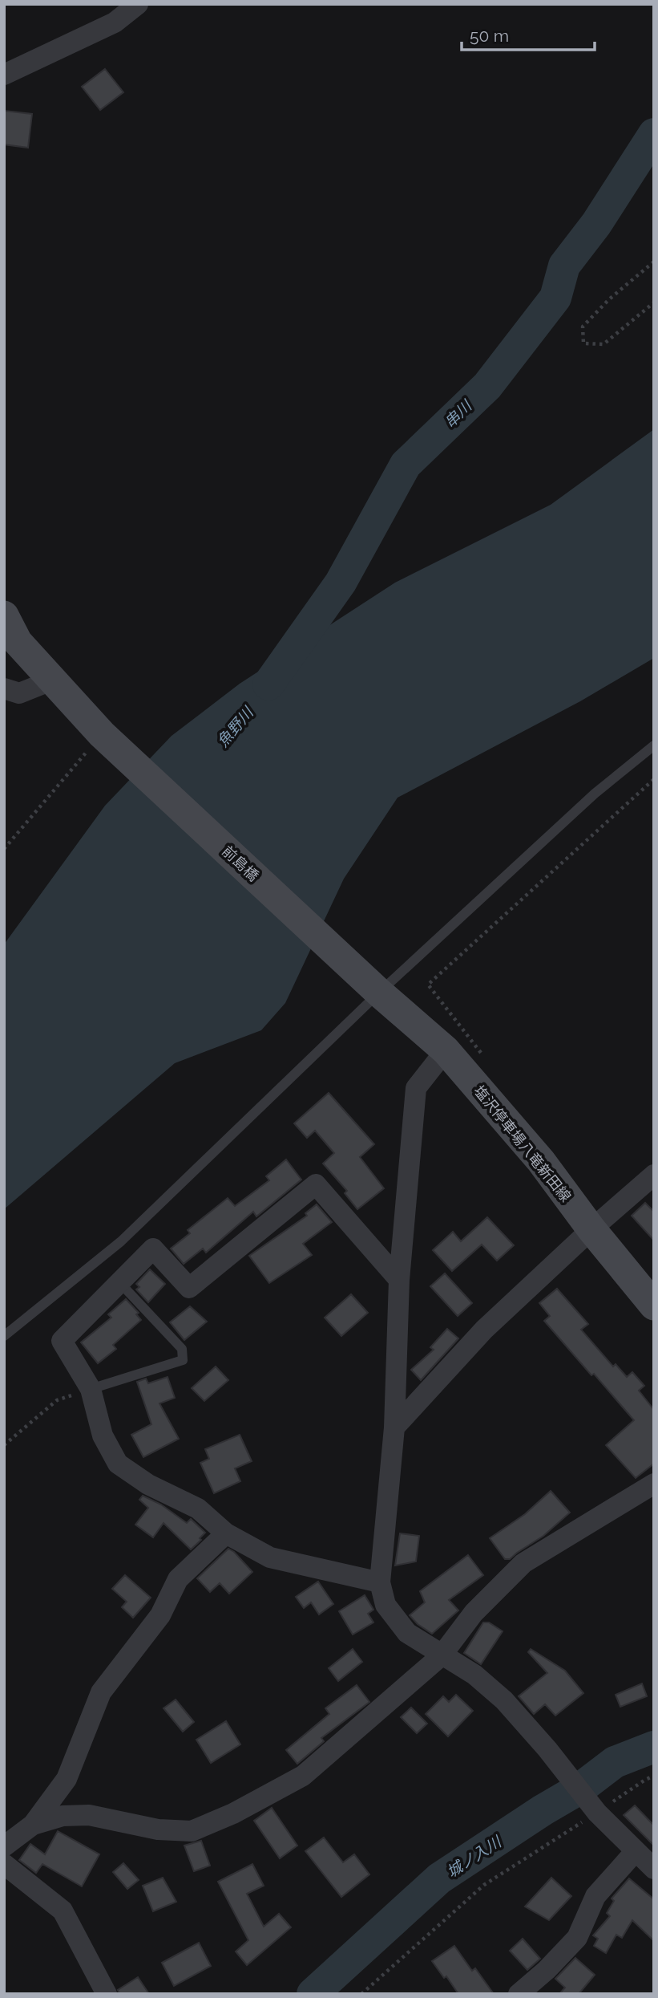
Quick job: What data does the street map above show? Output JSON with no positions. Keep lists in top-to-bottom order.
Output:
{
  "streets": {
    "main road": ["前島橋", "塩沢停車場八竜新田線"]
  },
  "crossings": [
    ["前島橋", "塩沢停車場八竜新田線"]
  ],
  "water": ["串川", "魚野川", "城ノ入川"],
  "scale_bar": "50 m"
}
